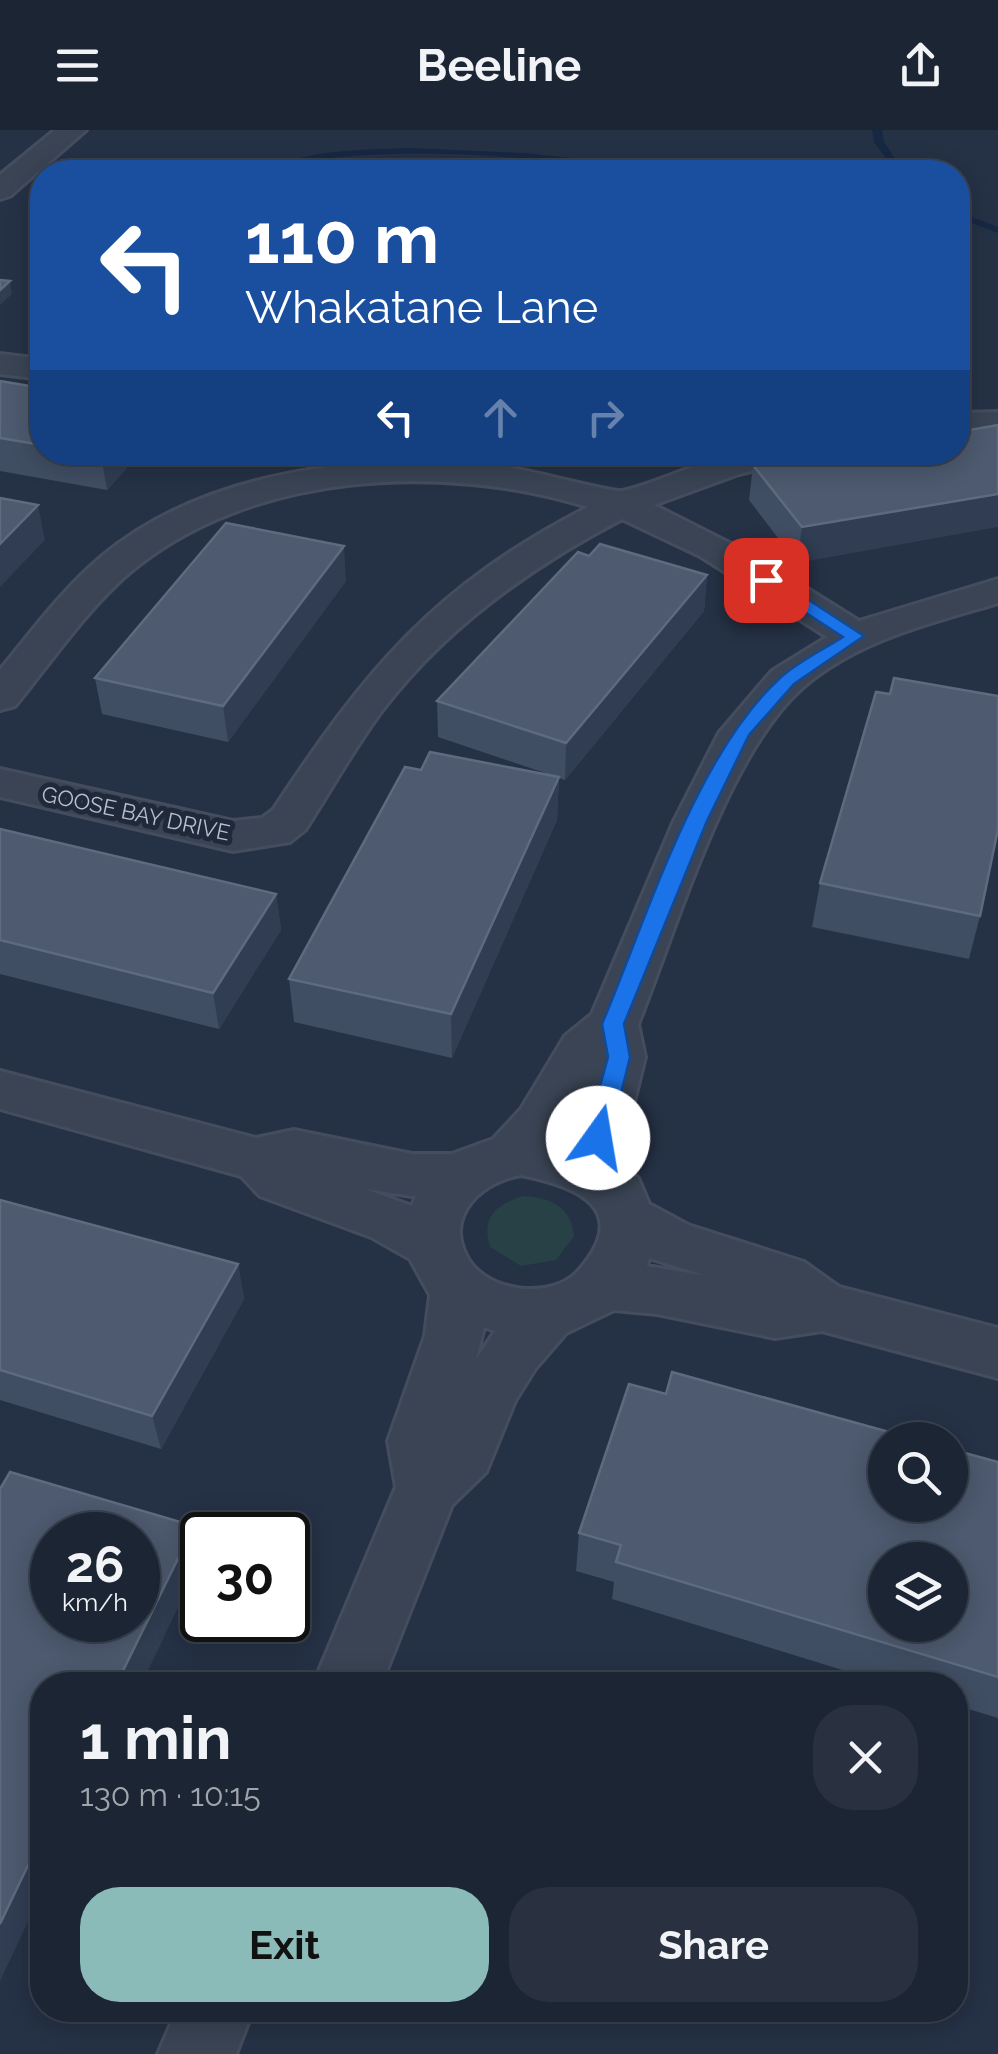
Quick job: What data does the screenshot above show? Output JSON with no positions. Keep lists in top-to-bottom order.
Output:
{
  "streets": {
    "street": ["GOOSE BAY DRIVE"]
  },
  "page": {
    "header": "Beeline",
    "turn": ["110 m", "Whakatane Lane"],
    "speed": "26 km/h",
    "limit": "30",
    "heading": ["1 min", "130 m · 10:15"],
    "buttons": ["Exit", "Share"]
  }
}
